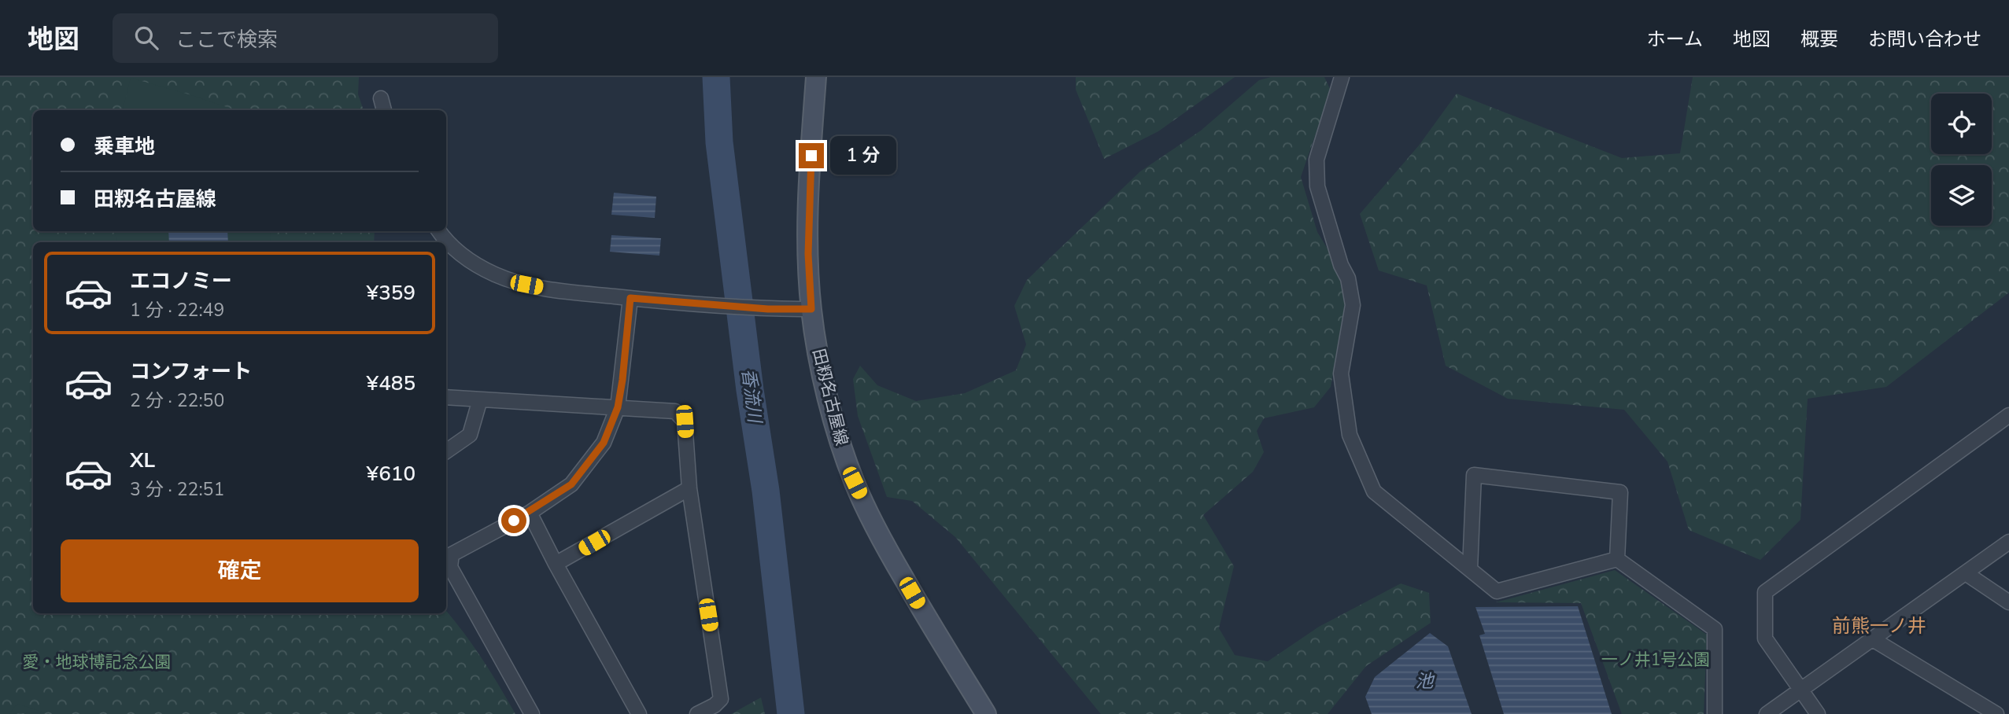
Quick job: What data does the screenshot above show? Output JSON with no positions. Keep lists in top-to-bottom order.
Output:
{
  "streets": {
    "main road": ["田籾名古屋線"]
  },
  "districts": ["前熊一ノ井"],
  "water": ["香流川", "池"],
  "parks": ["一ノ井1号公園", "愛・地球博記念公園"],
  "page": {
    "header": "地図",
    "search": "ここで検索",
    "nav": [
      "ホーム",
      "地図",
      "概要",
      "お問い合わせ"
    ],
    "banner": ["乗車地", "田籾名古屋線"],
    "bubble": "1 分",
    "list": [
      {
        "name": "エコノミー",
        "note": "1 分 · 22:49",
        "value": "¥359"
      },
      {
        "name": "コンフォート",
        "note": "2 分 · 22:50",
        "value": "¥485"
      },
      {
        "name": "XL",
        "note": "3 分 · 22:51",
        "value": "¥610"
      }
    ],
    "buttons": "確定"
  }
}
